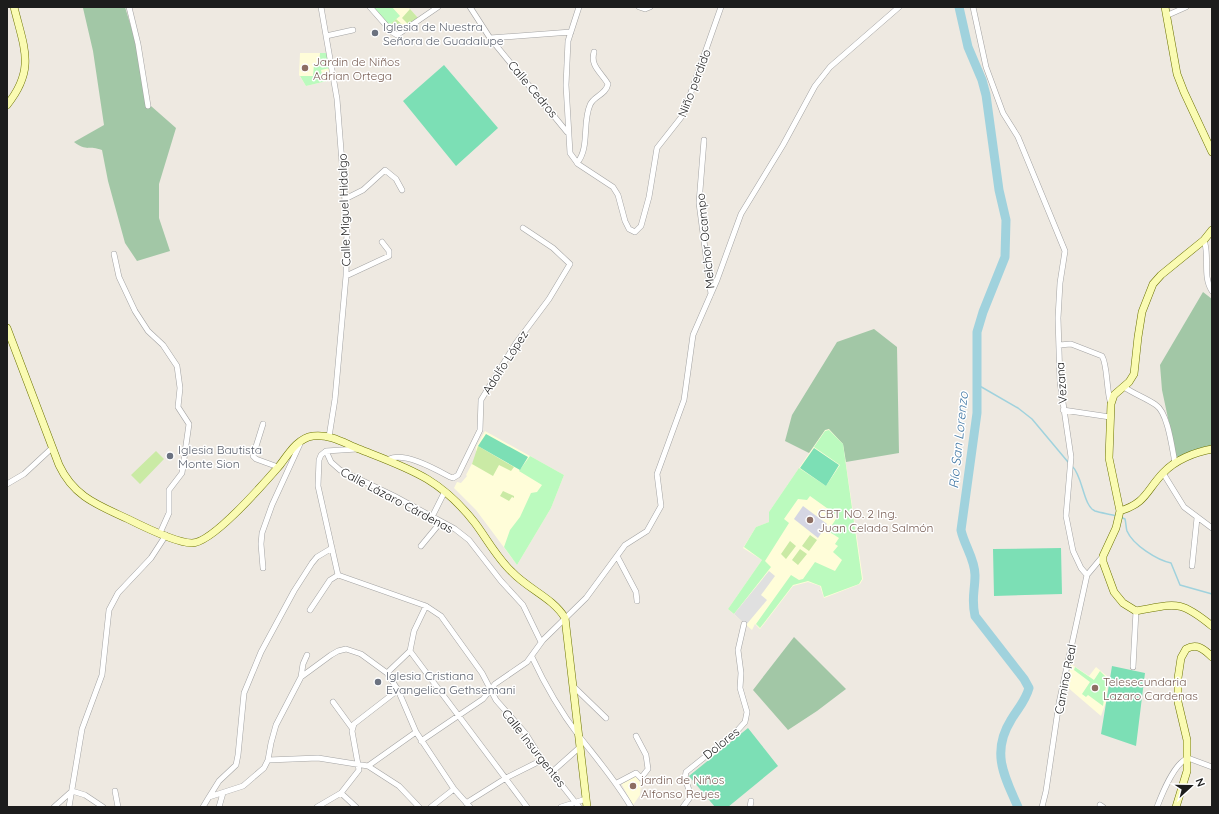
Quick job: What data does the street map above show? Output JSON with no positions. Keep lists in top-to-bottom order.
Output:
{
  "streets": {
    "street": [
      "Niño perdido",
      "Calle Cedros",
      "Calle Miguel Hidalgo",
      "Melchor Ocampo",
      "Adolfo López",
      "Vezana",
      "Calle Lázaro Cárdenas",
      "Camino Real",
      "Dolores",
      "Calle Insurgentes"
    ]
  },
  "crossings": [
    ["Niño perdido", "Calle Cedros"],
    ["Vezana", "Camino Real"]
  ],
  "water": ["Río San Lorenzo"],
  "places": [
    "Iglesia de Nuestra Señora de Guadalupe",
    "Jardin de Niños Adrian Ortega",
    "Iglesia Bautista Monte Sion",
    "CBT NO. 2 Ing. Juan Celada Salmón",
    "Iglesia Cristiana Evangelica Gethsemani",
    "Telesecundaria Lazaro Cardenas",
    "jardin de Niños Alfonso Reyes"
  ],
  "north": "right"
}
